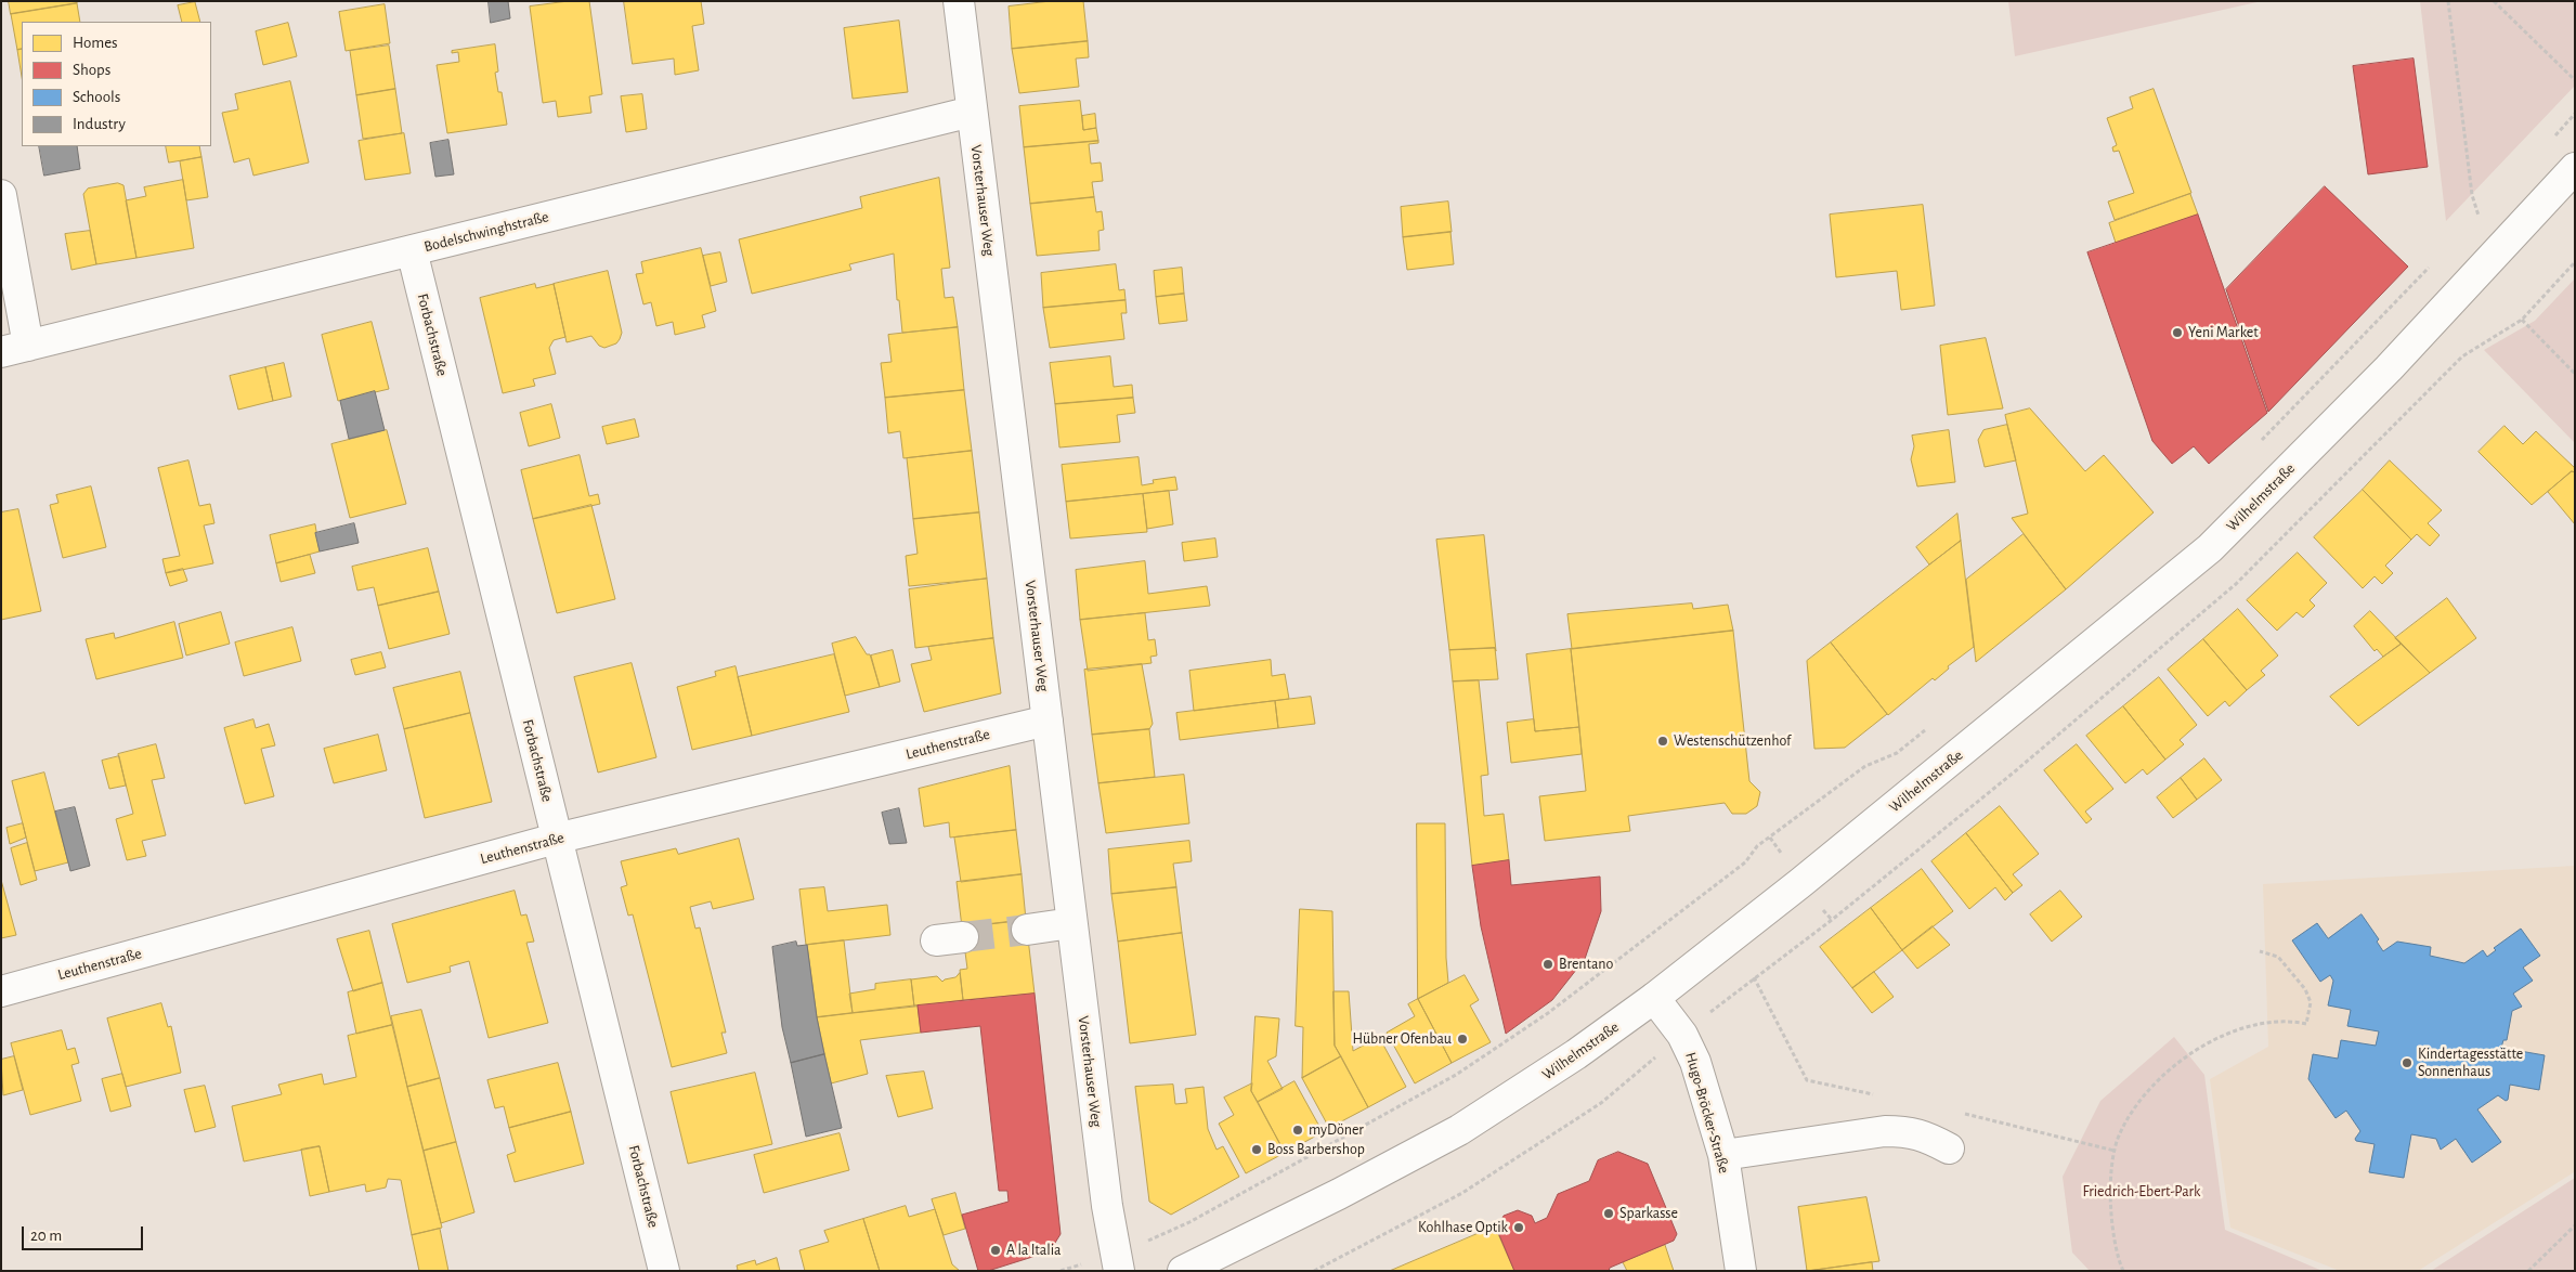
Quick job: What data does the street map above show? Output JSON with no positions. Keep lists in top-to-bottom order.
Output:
{
  "streets": {
    "street": [
      "Vorsterhauser Weg",
      "Bodelschwinghstraße",
      "Forbachstraße",
      "Wilhelmstraße",
      "Leuthenstraße",
      "Hugo-Bröcker-Straße"
    ]
  },
  "crossings": [
    ["Vorsterhauser Weg", "Bodelschwinghstraße"],
    ["Vorsterhauser Weg", "Leuthenstraße"],
    ["Bodelschwinghstraße", "Forbachstraße"],
    ["Forbachstraße", "Leuthenstraße"],
    ["Wilhelmstraße", "Hugo-Bröcker-Straße"]
  ],
  "parks": ["Friedrich-Ebert-Park"],
  "places": [
    "Yeni Market",
    "Westenschützenhof",
    "Brentano",
    "Hübner Ofenbau",
    "Kindertagesstätte Sonnenhaus",
    "myDöner",
    "Boss Barbershop",
    "Sparkasse",
    "Kohlhase Optik",
    "A la Italia"
  ],
  "legend": [
    "Homes",
    "Shops",
    "Schools",
    "Industry"
  ],
  "scale_bar": "20 m"
}
